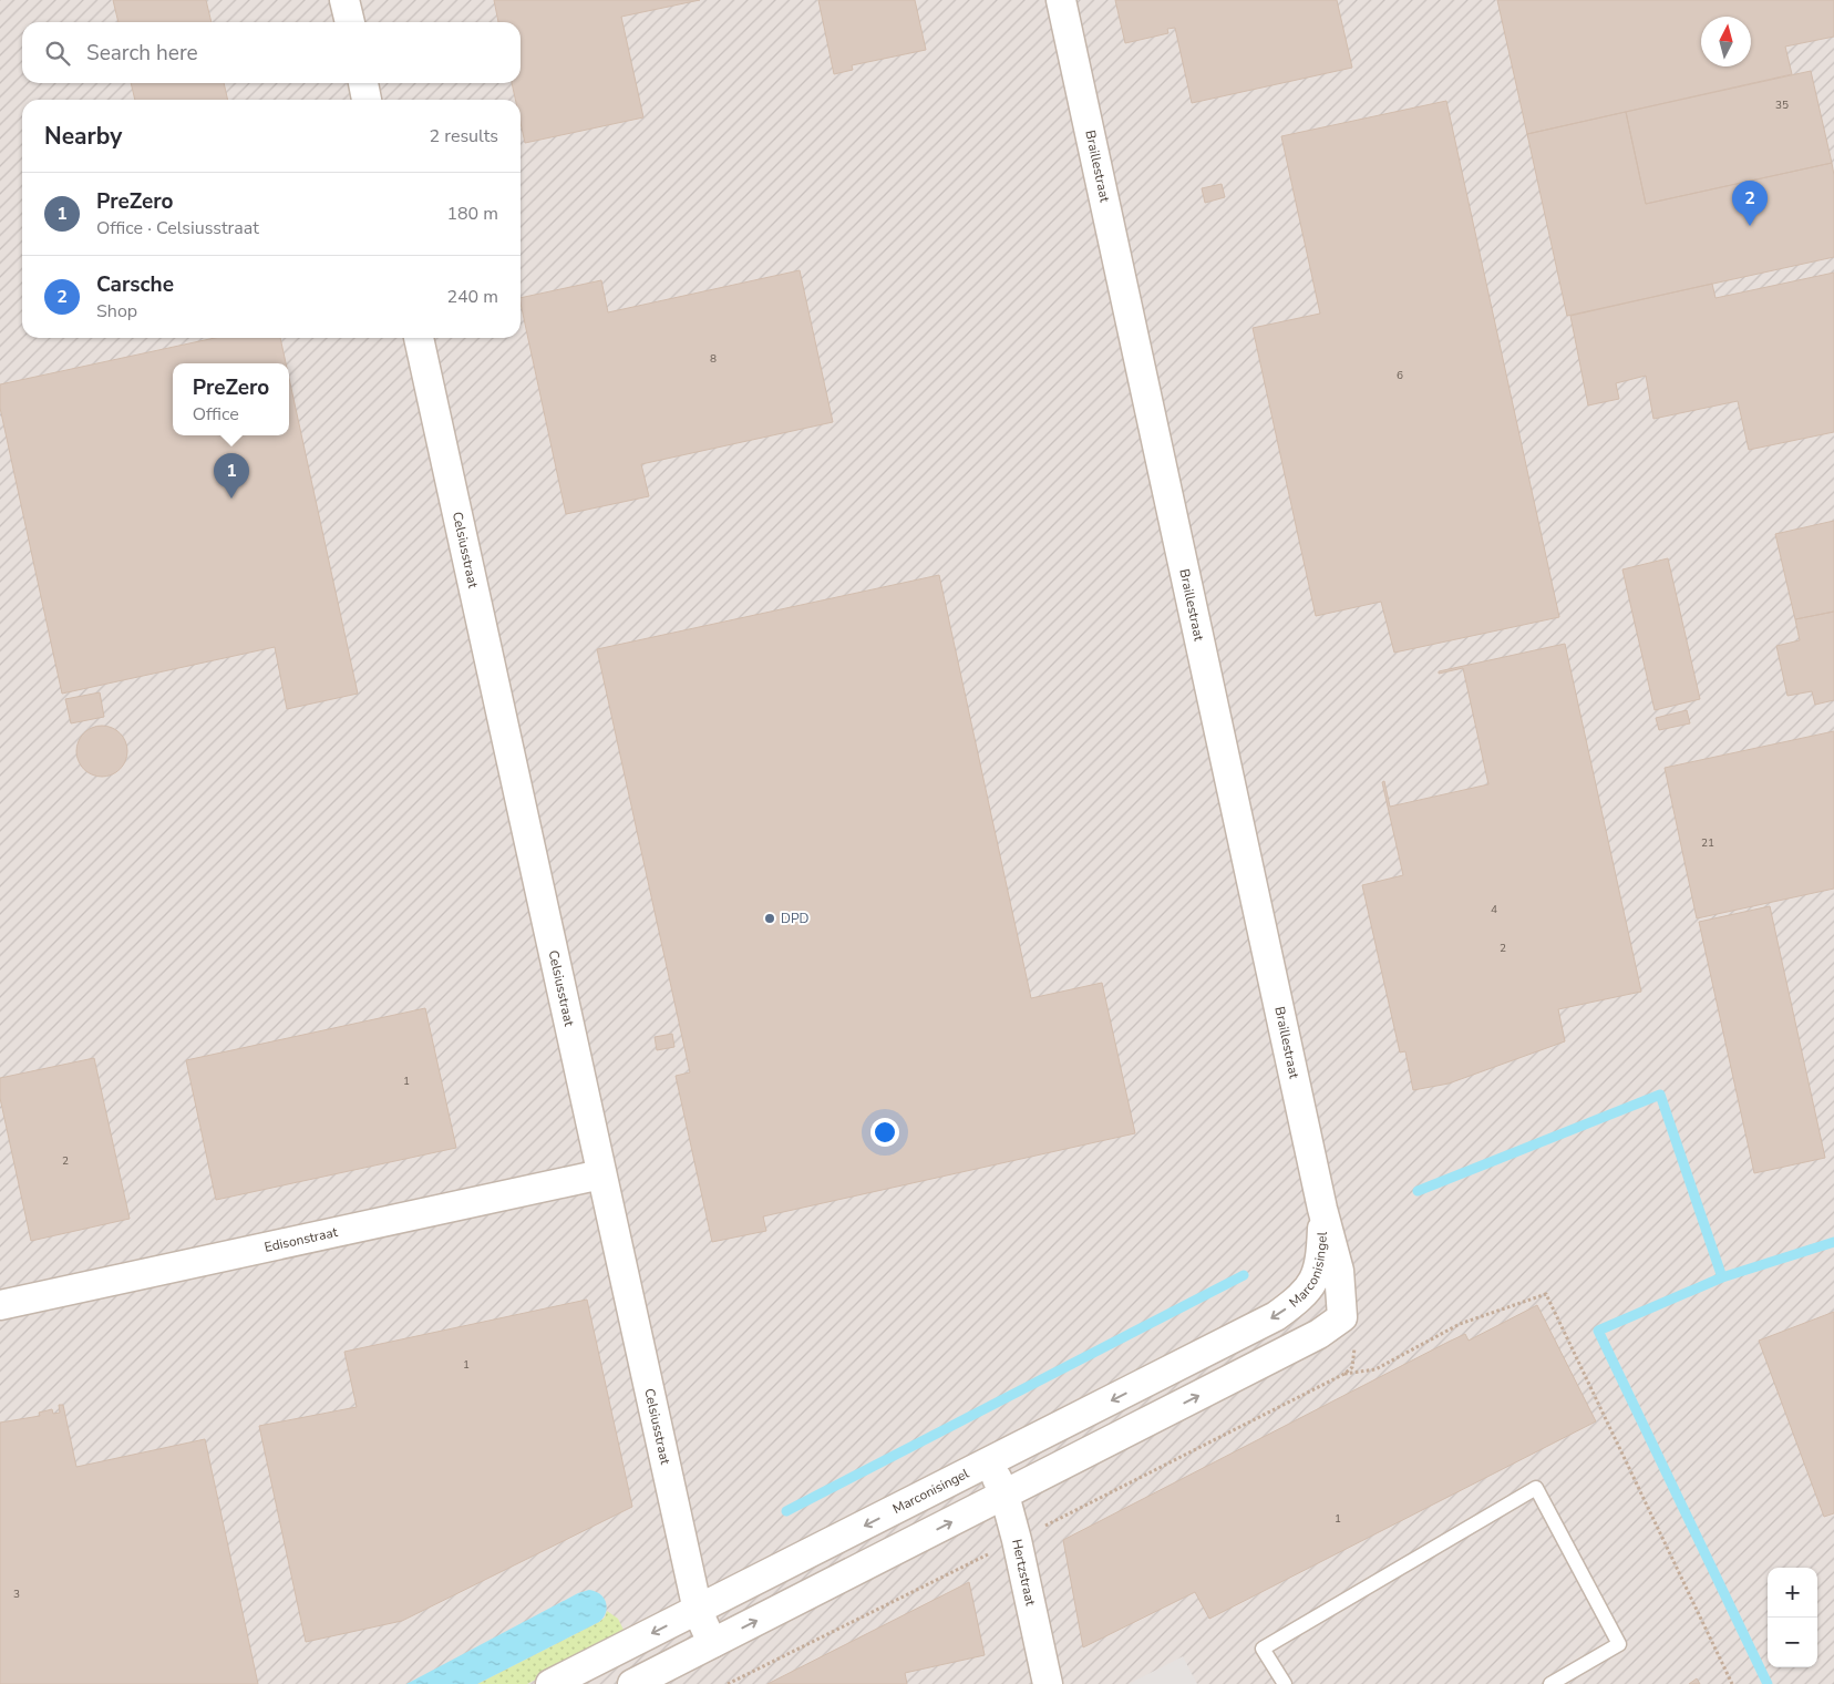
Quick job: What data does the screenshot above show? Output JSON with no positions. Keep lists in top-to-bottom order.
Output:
{
  "streets": {
    "street": [
      "Braillestraat",
      "Celsiusstraat",
      "Edisonstraat",
      "Marconisingel",
      "Hertzstraat"
    ]
  },
  "crossings": [
    ["Braillestraat", "Marconisingel"],
    ["Celsiusstraat", "Edisonstraat"],
    ["Celsiusstraat", "Marconisingel"],
    ["Marconisingel", "Hertzstraat"]
  ],
  "places": ["DPD"],
  "house_numbers": [
    "35",
    "8",
    "6",
    "21",
    "4",
    "2",
    "1",
    "2",
    "1",
    "1",
    "3"
  ],
  "north": "top",
  "page": {
    "search": "Search here",
    "heading": ["Nearby", "2 results"],
    "list": [
      {
        "mark": "1",
        "name": "PreZero",
        "note": "Office · Celsiusstraat",
        "value": "180 m"
      },
      {
        "mark": "2",
        "name": "Carsche",
        "note": "Shop",
        "value": "240 m"
      }
    ],
    "pins": ["2", "1"],
    "popup": ["PreZero", "Office"],
    "map_buttons": ["+", "−"]
  }
}
